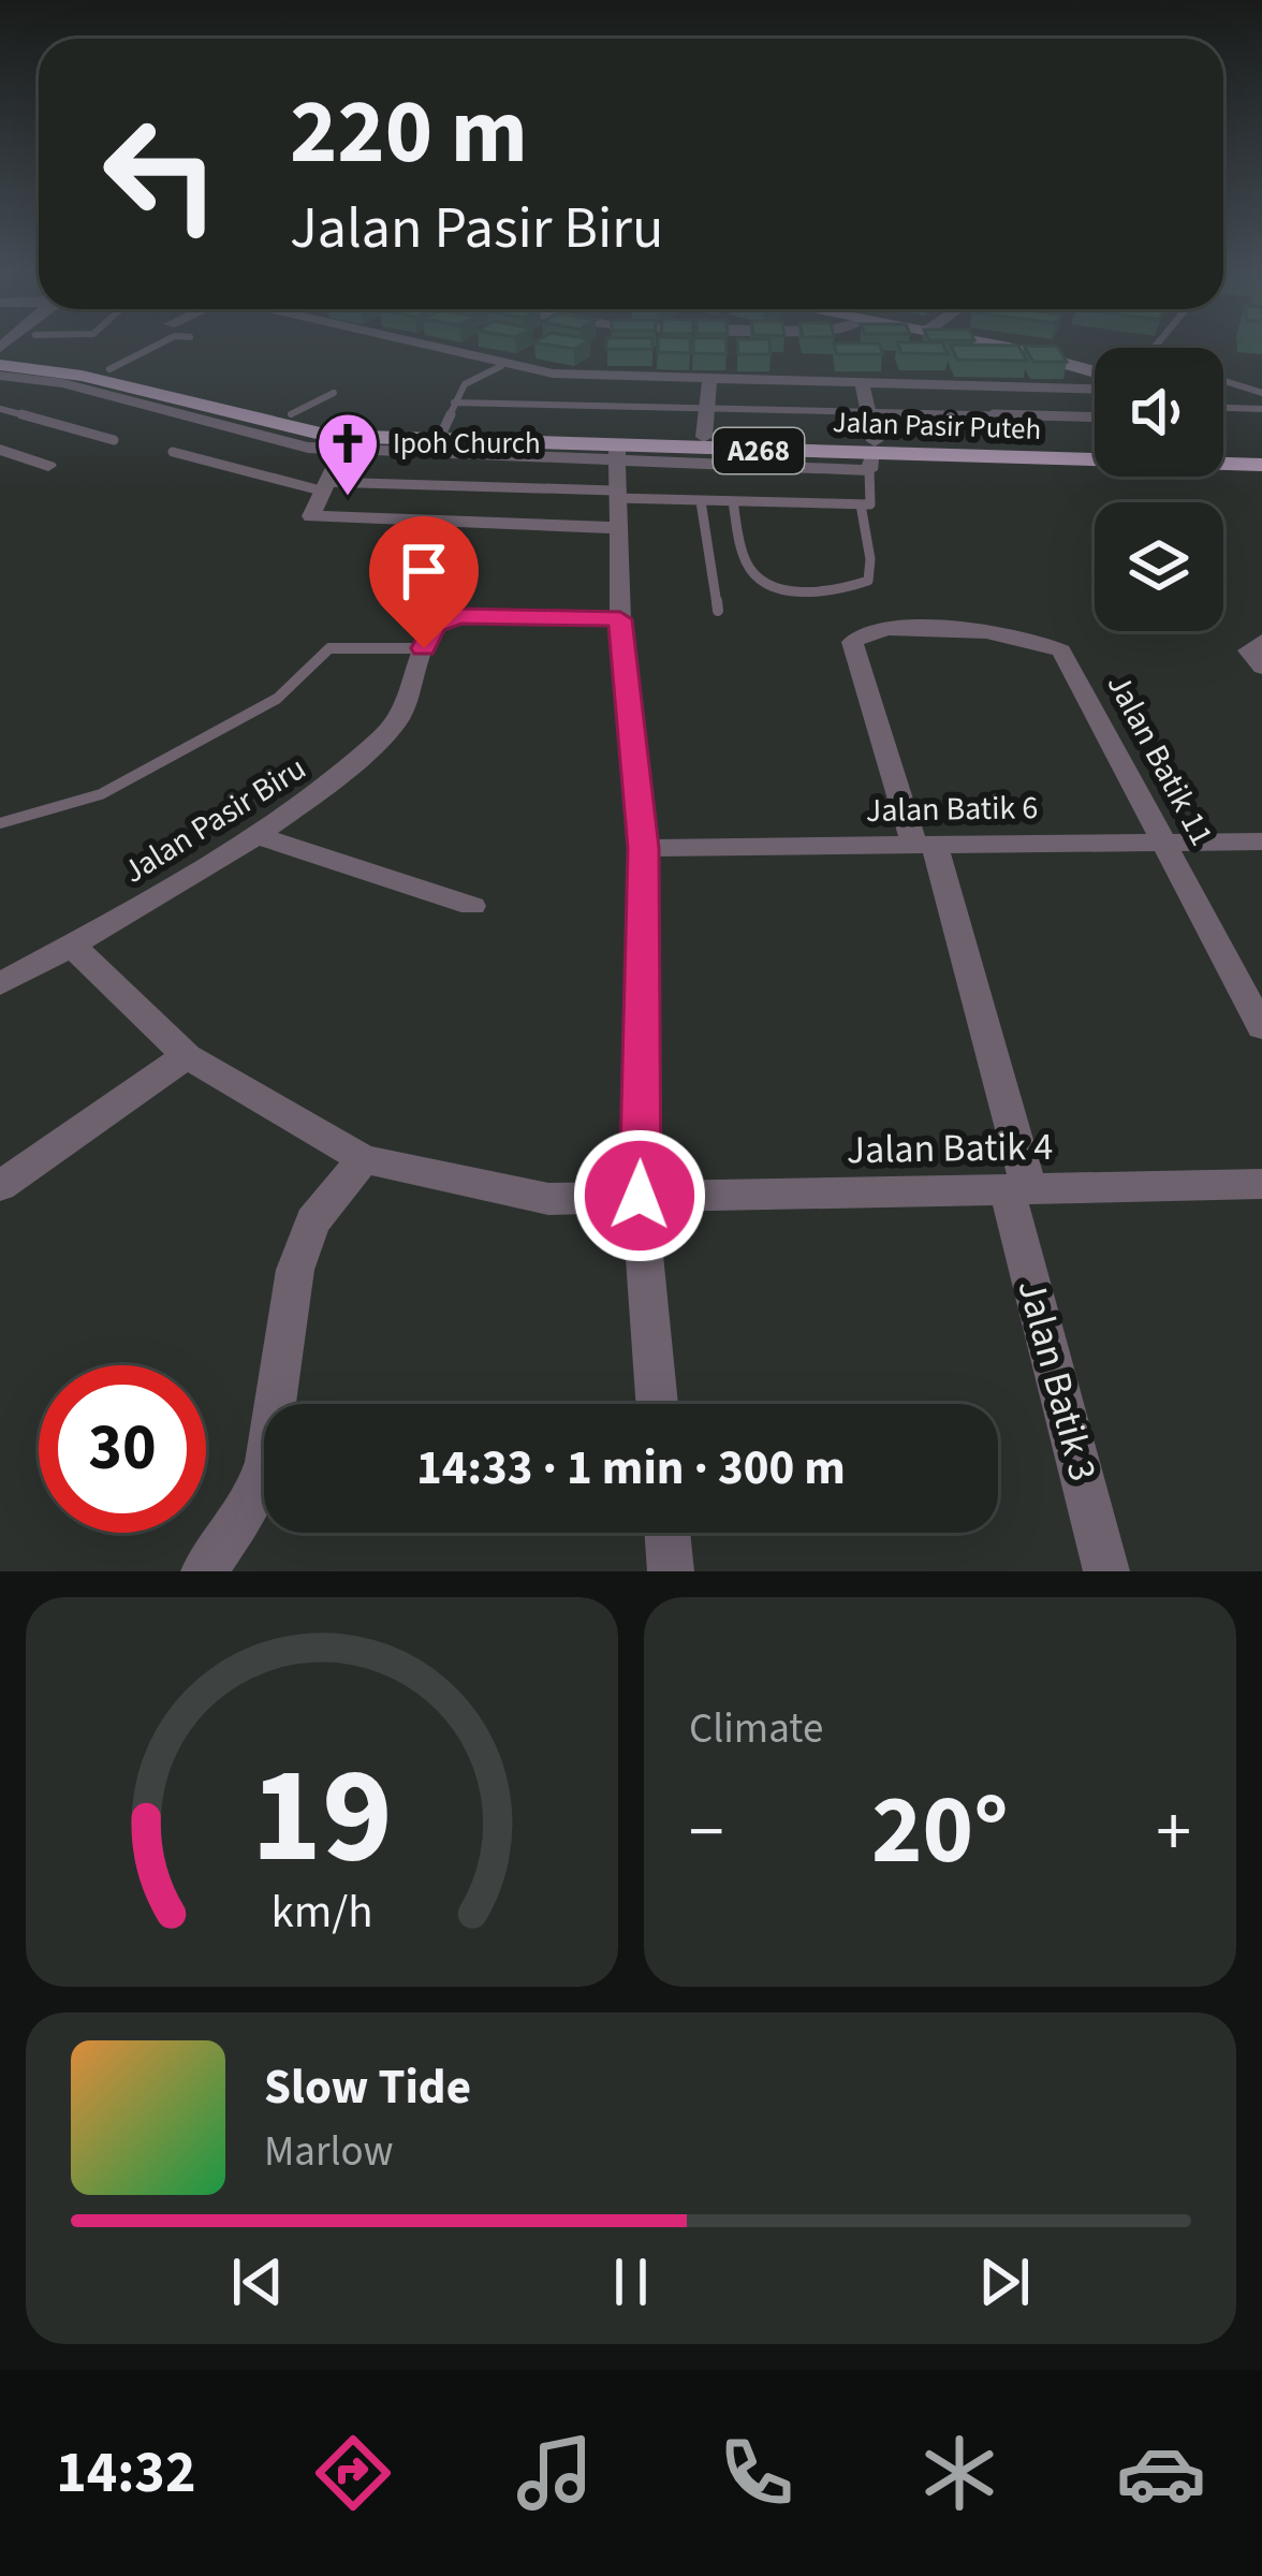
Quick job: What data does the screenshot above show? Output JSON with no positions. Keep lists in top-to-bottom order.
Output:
{
  "streets": {
    "main road": ["Jalan Pasir Puteh", "A268"],
    "street": [
      "Jalan Batik 11",
      "Jalan Batik 6",
      "Jalan Pasir Biru",
      "Jalan Batik 4",
      "Jalan Batik 3"
    ]
  },
  "crossings": [
    ["Jalan Batik 11", "Jalan Batik 6"],
    ["Jalan Batik 11", "Jalan Batik 3"],
    ["Jalan Batik 6", "Jalan Batik 3"],
    ["Jalan Pasir Biru", "Jalan Batik 4"],
    ["Jalan Batik 4", "Jalan Batik 3"]
  ],
  "places": {
    "church": ["Ipoh Church"]
  },
  "page": {
    "turn": ["220 m", "Jalan Pasir Biru"],
    "limit": "30",
    "trip": "14:33 · 1 min · 300 m",
    "tile": "Climate",
    "heat": ["−", "20°", "+"],
    "song": ["Slow Tide", "Marlow"],
    "tabs": "14:32",
    "gauge": ["19", "km/h"]
  }
}
